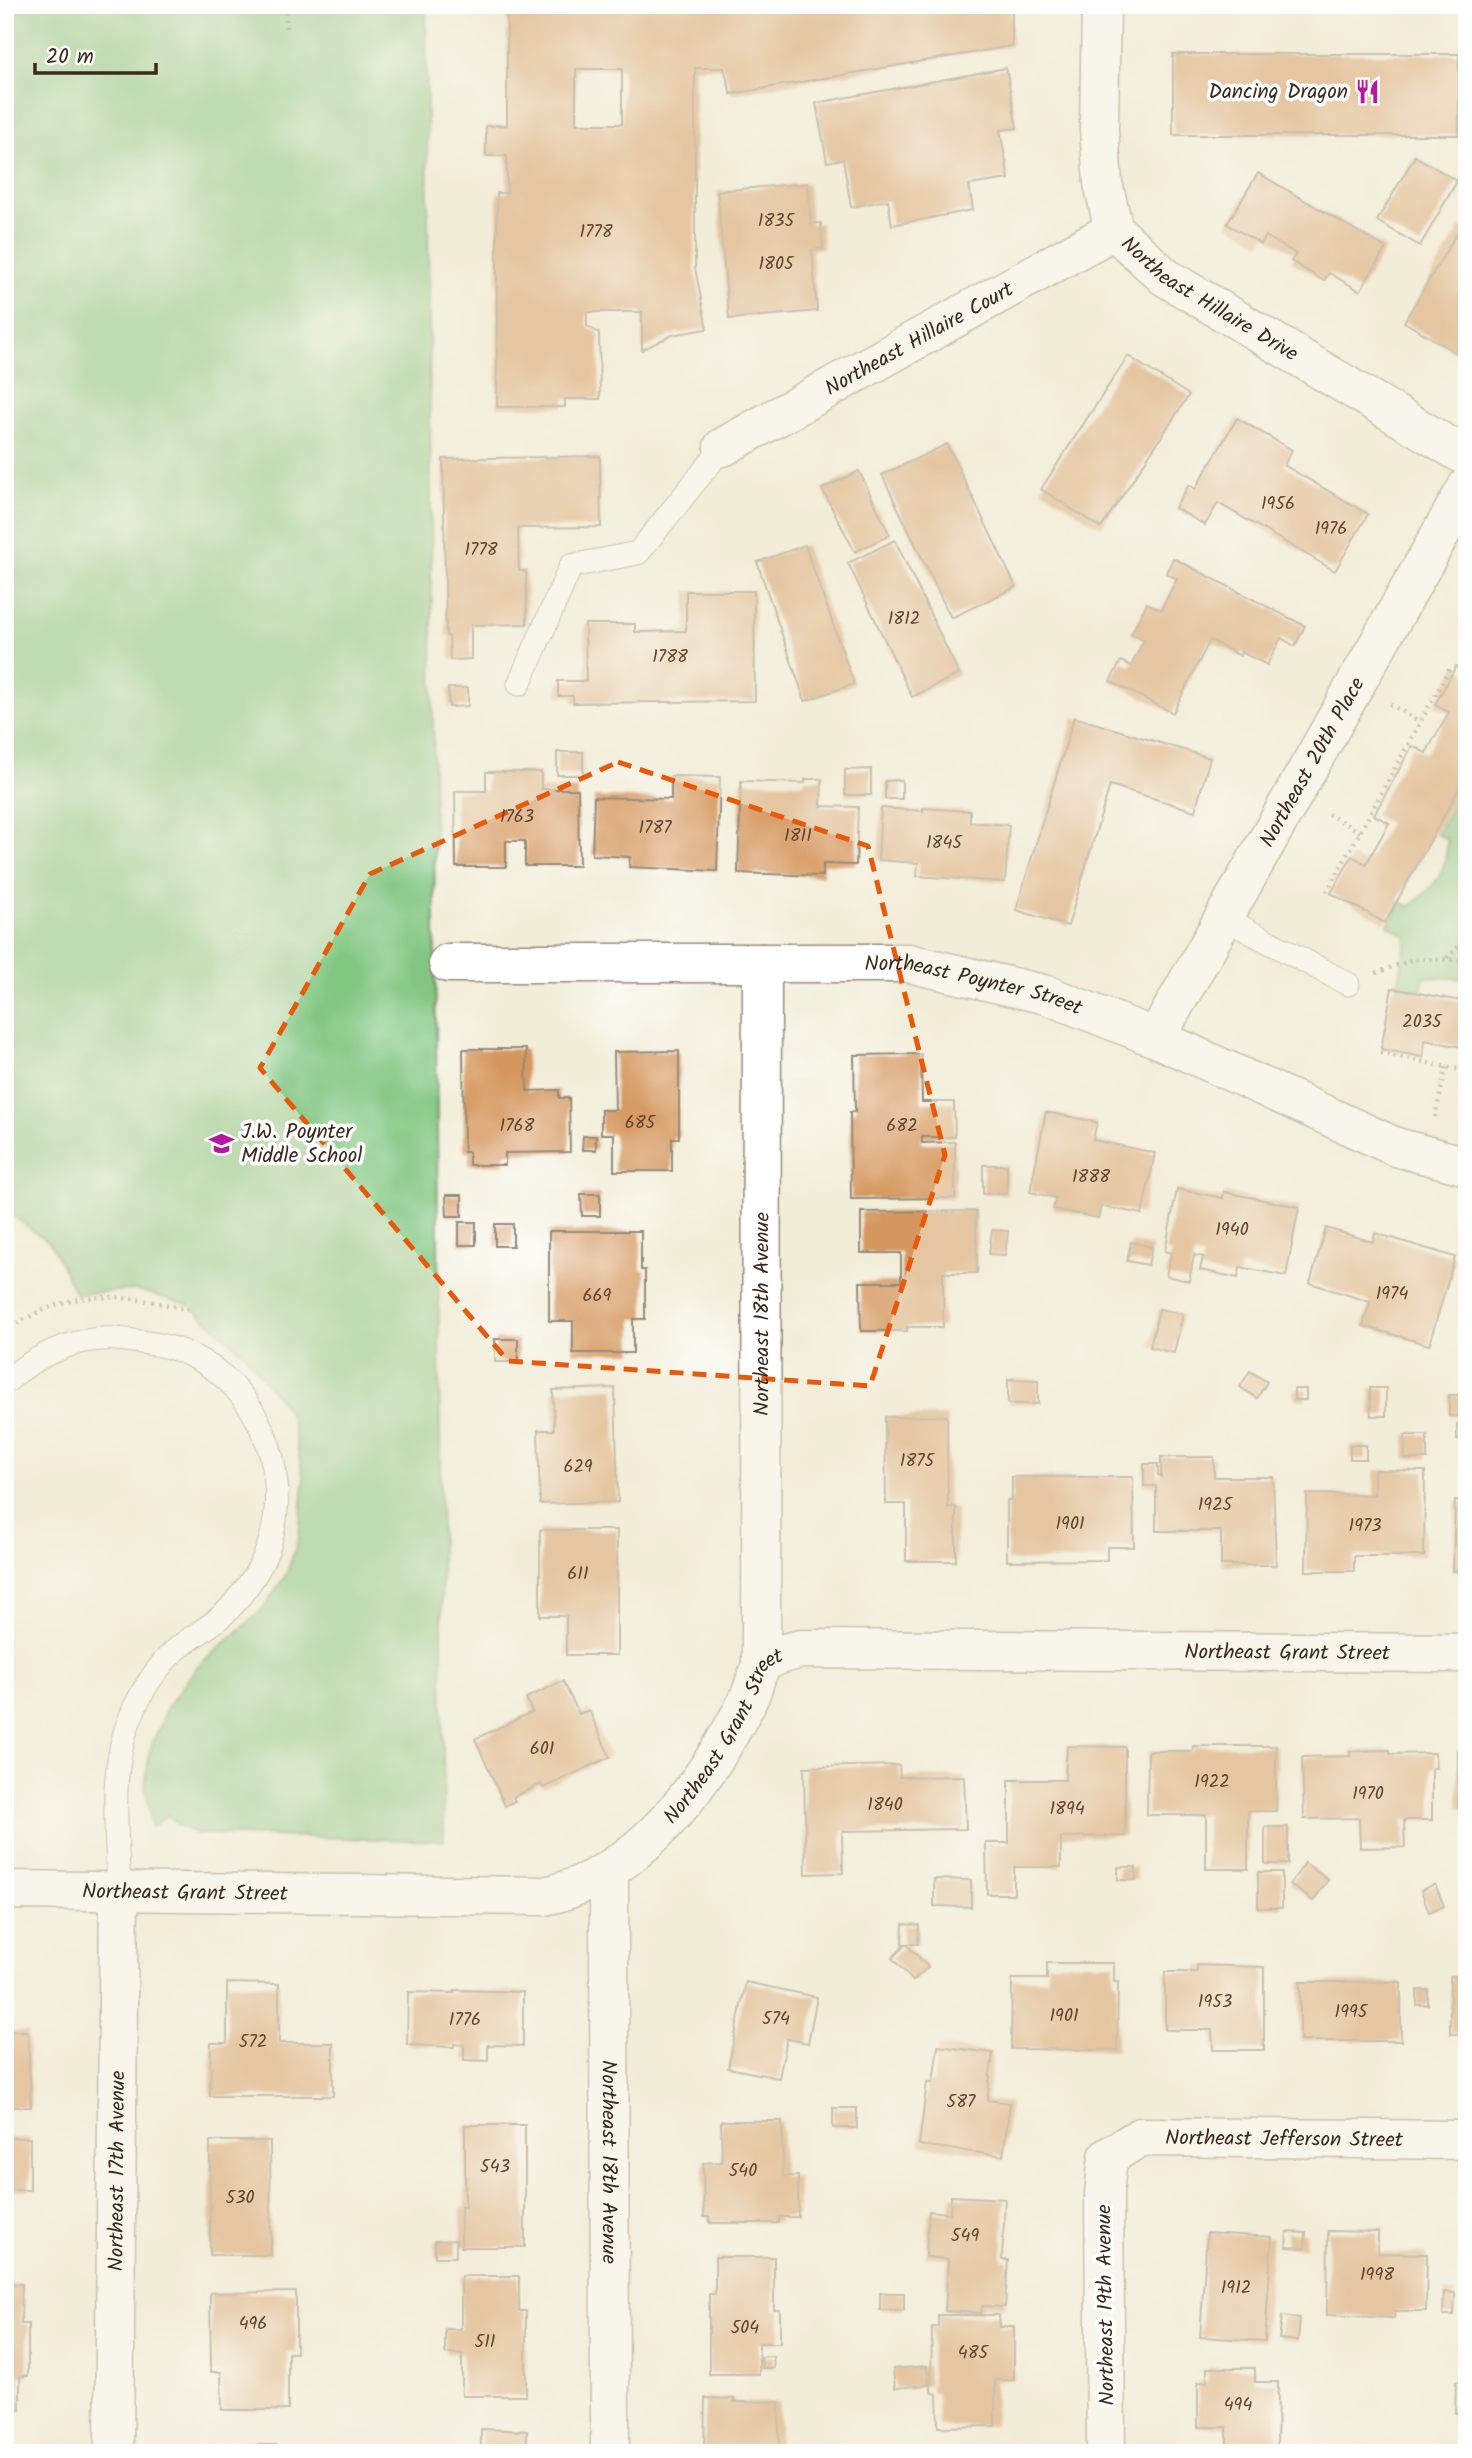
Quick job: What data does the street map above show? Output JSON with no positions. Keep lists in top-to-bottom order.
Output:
{
  "streets": {
    "street": [
      "Northeast Hillaire Drive",
      "Northeast Hillaire Court",
      "Northeast 20th Place",
      "Northeast Poynter Street",
      "Northeast 18th Avenue",
      "Northeast Grant Street",
      "Northeast Jefferson Street",
      "Northeast 17th Avenue",
      "Northeast 19th Avenue"
    ]
  },
  "crossings": [
    ["Northeast Hillaire Drive", "Northeast Hillaire Court"],
    ["Northeast 20th Place", "Northeast Poynter Street"],
    ["Northeast Poynter Street", "Northeast 18th Avenue"],
    ["Northeast 18th Avenue", "Northeast Grant Street"],
    ["Northeast Grant Street", "Northeast 17th Avenue"],
    ["Northeast Jefferson Street", "Northeast 19th Avenue"]
  ],
  "places": {
    "restaurant": ["Dancing Dragon"],
    "school or university": ["J.W. Poynter Middle School"]
  },
  "house_numbers": [
    "1835",
    "1778",
    "1805",
    "1956",
    "1976",
    "1778",
    "1812",
    "1788",
    "1763",
    "1787",
    "1811",
    "1845",
    "2035",
    "685",
    "1768",
    "682",
    "1888",
    "1940",
    "1974",
    "669",
    "1875",
    "629",
    "1925",
    "1901",
    "1973",
    "611",
    "601",
    "1922",
    "1970",
    "1840",
    "1894",
    "1953",
    "1995",
    "1901",
    "574",
    "1776",
    "572",
    "587",
    "543",
    "540",
    "530",
    "549",
    "1998",
    "1912",
    "496",
    "504",
    "511",
    "485",
    "494"
  ],
  "scale_bar": "20 m"
}
